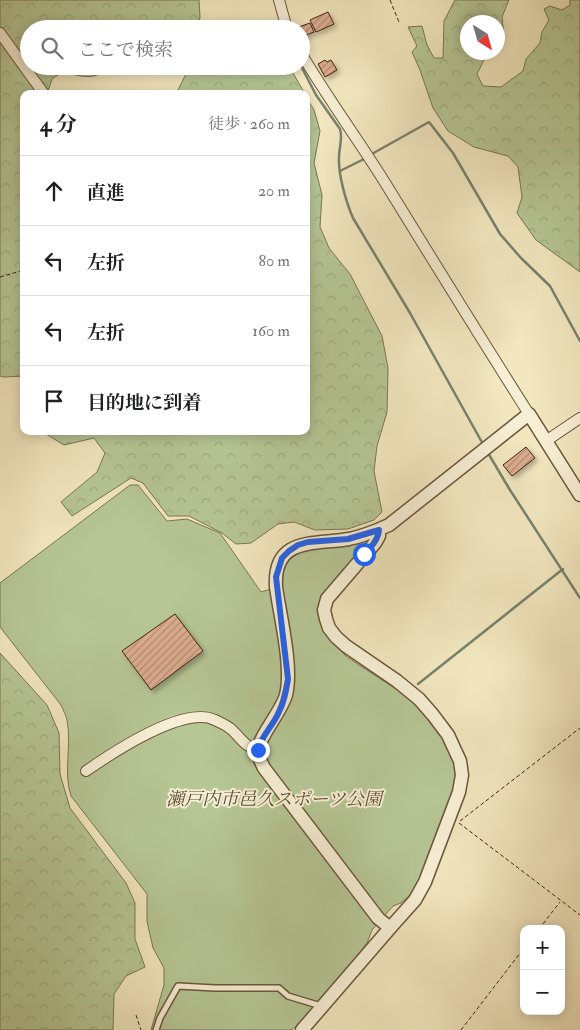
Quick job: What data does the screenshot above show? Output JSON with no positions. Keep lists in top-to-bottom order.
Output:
{
  "parks": ["瀬戸内市邑久スポーツ公園"],
  "north": "bottom right",
  "page": {
    "search": "ここで検索",
    "heading": ["4 分", "徒歩 · 260 m"],
    "list": [
      ["直進", "20 m"],
      ["左折", "80 m"],
      ["左折", "160 m"],
      "目的地に到着"
    ],
    "map_buttons": ["+", "−"]
  }
}
